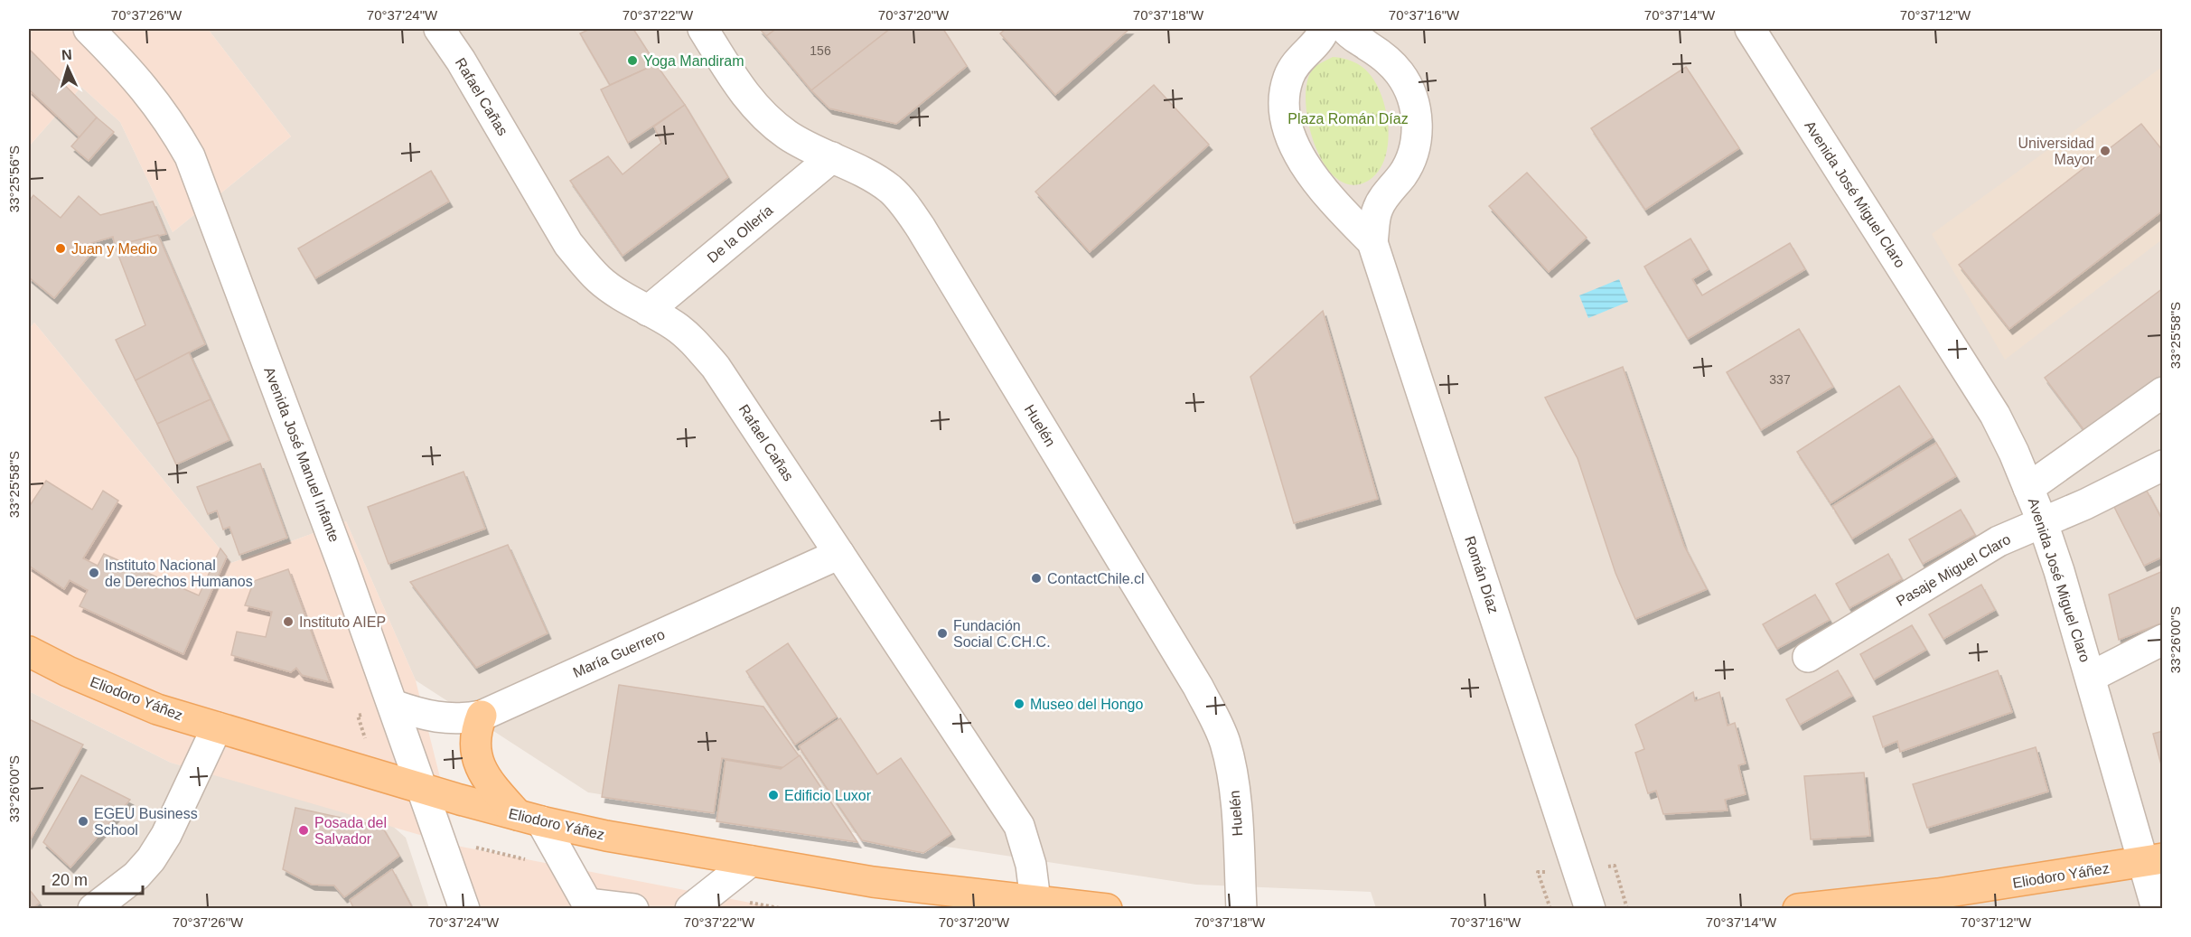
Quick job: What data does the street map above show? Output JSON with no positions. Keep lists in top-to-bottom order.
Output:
{
  "streets": {
    "main road": ["Eliodoro Yáñez"],
    "street": [
      "Rafael Cañas",
      "Avenida José Miguel Claro",
      "De la Ollería",
      "Huelén",
      "Avenida José Manuel Infante",
      "Pasaje Miguel Claro",
      "Román Díaz",
      "María Guerrero"
    ]
  },
  "crossings": [
    ["Rafael Cañas", "De la Ollería"],
    ["Rafael Cañas", "María Guerrero"],
    ["Rafael Cañas", "Eliodoro Yáñez"],
    ["Avenida José Miguel Claro", "Pasaje Miguel Claro"],
    ["Avenida José Miguel Claro", "Eliodoro Yáñez"],
    ["De la Ollería", "Huelén"],
    ["Avenida José Manuel Infante", "María Guerrero"],
    ["Avenida José Manuel Infante", "Eliodoro Yáñez"]
  ],
  "parks": ["Plaza Román Díaz"],
  "places": [
    "Yoga Mandiram",
    "Universidad Mayor",
    "Juan y Medio",
    "Instituto Nacional de Derechos Humanos",
    "ContactChile.cl",
    "Instituto AIEP",
    "Fundación Social C.CH.C.",
    "Museo del Hongo",
    "Edificio Luxor",
    "EGEU Business School",
    "Posada del Salvador"
  ],
  "house_numbers": ["156", "337"],
  "scale_bar": "20 m",
  "north": "top",
  "coordinates": [
    "70°37'26\"W",
    "70°37'24\"W",
    "70°37'22\"W",
    "70°37'20\"W",
    "70°37'18\"W",
    "70°37'16\"W",
    "70°37'14\"W",
    "70°37'12\"W",
    "33°25'56\"S",
    "33°25'58\"S",
    "33°26'00\"S"
  ]
}
